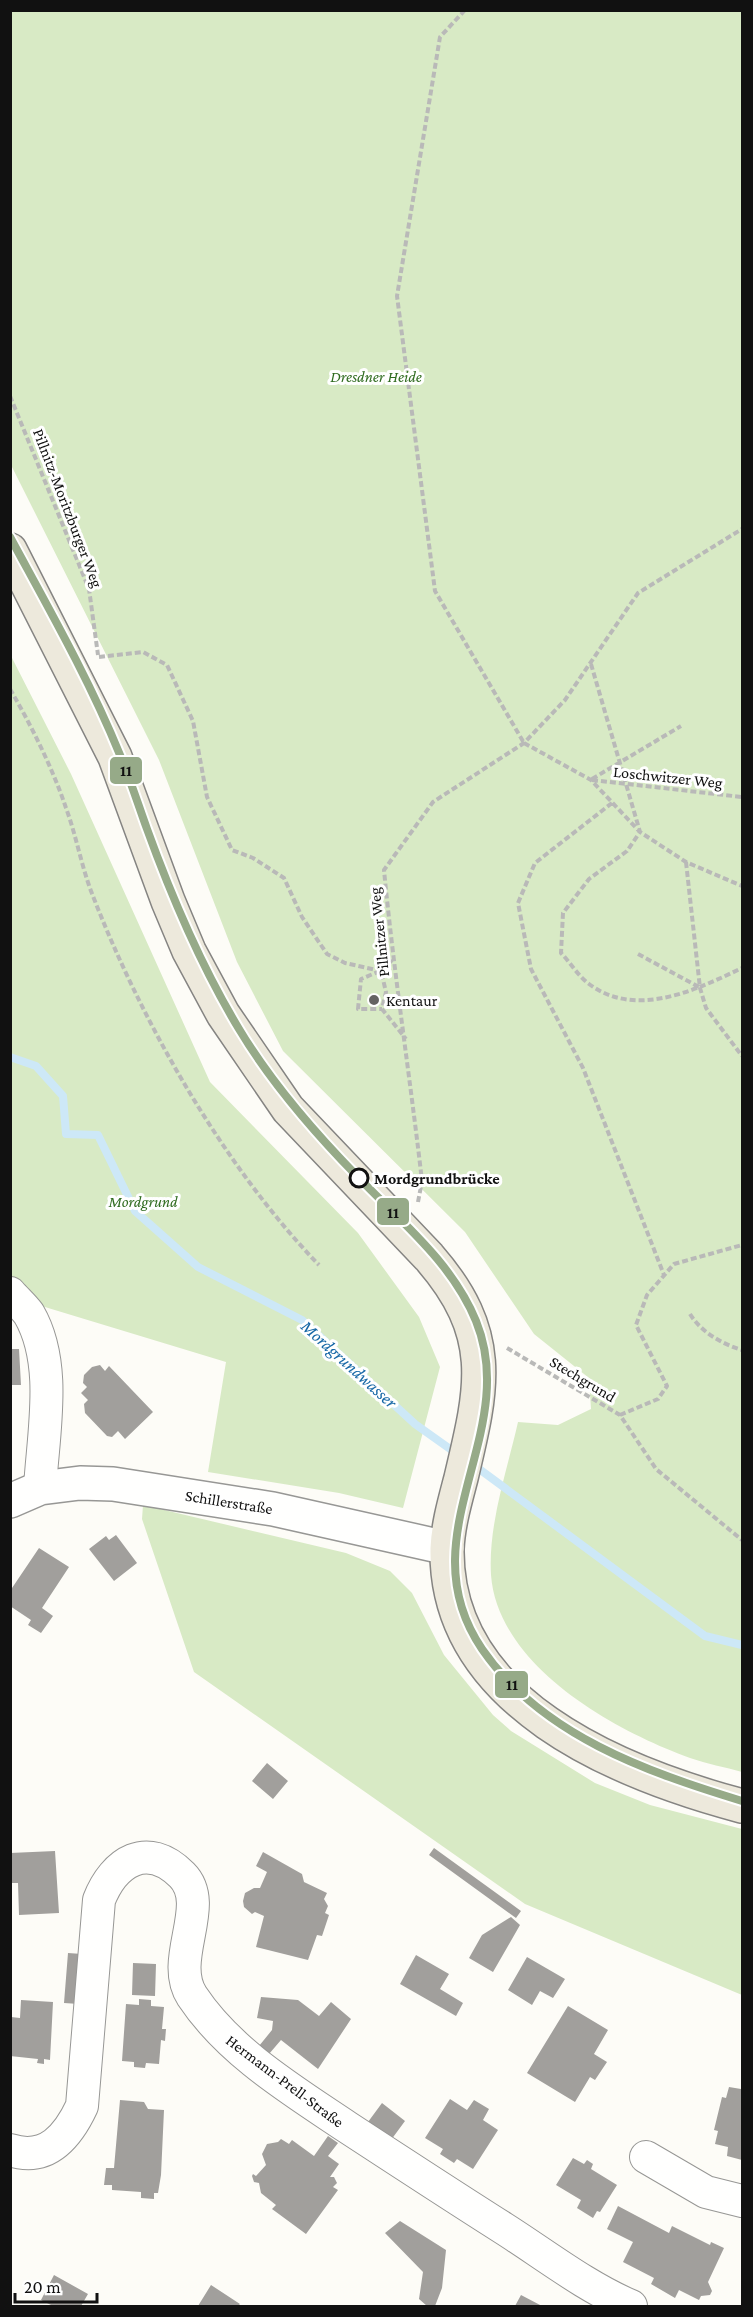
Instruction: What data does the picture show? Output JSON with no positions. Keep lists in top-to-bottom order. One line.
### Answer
{"streets":{"street":["Schillerstraße","Hermann-Prell-Straße"],"path":["Pillnitz-Moritzburger Weg","Loschwitzer Weg","Pillnitzer Weg","Stechgrund"]},"crossings":[["Loschwitzer Weg","Pillnitzer Weg"]],"water":["Mordgrundwasser"],"parks":["Dresdner Heide","Mordgrund"],"places":["Kentaur","Mordgrundbrücke"],"lines":["transit line 11"],"scale_bar":"20 m"}
